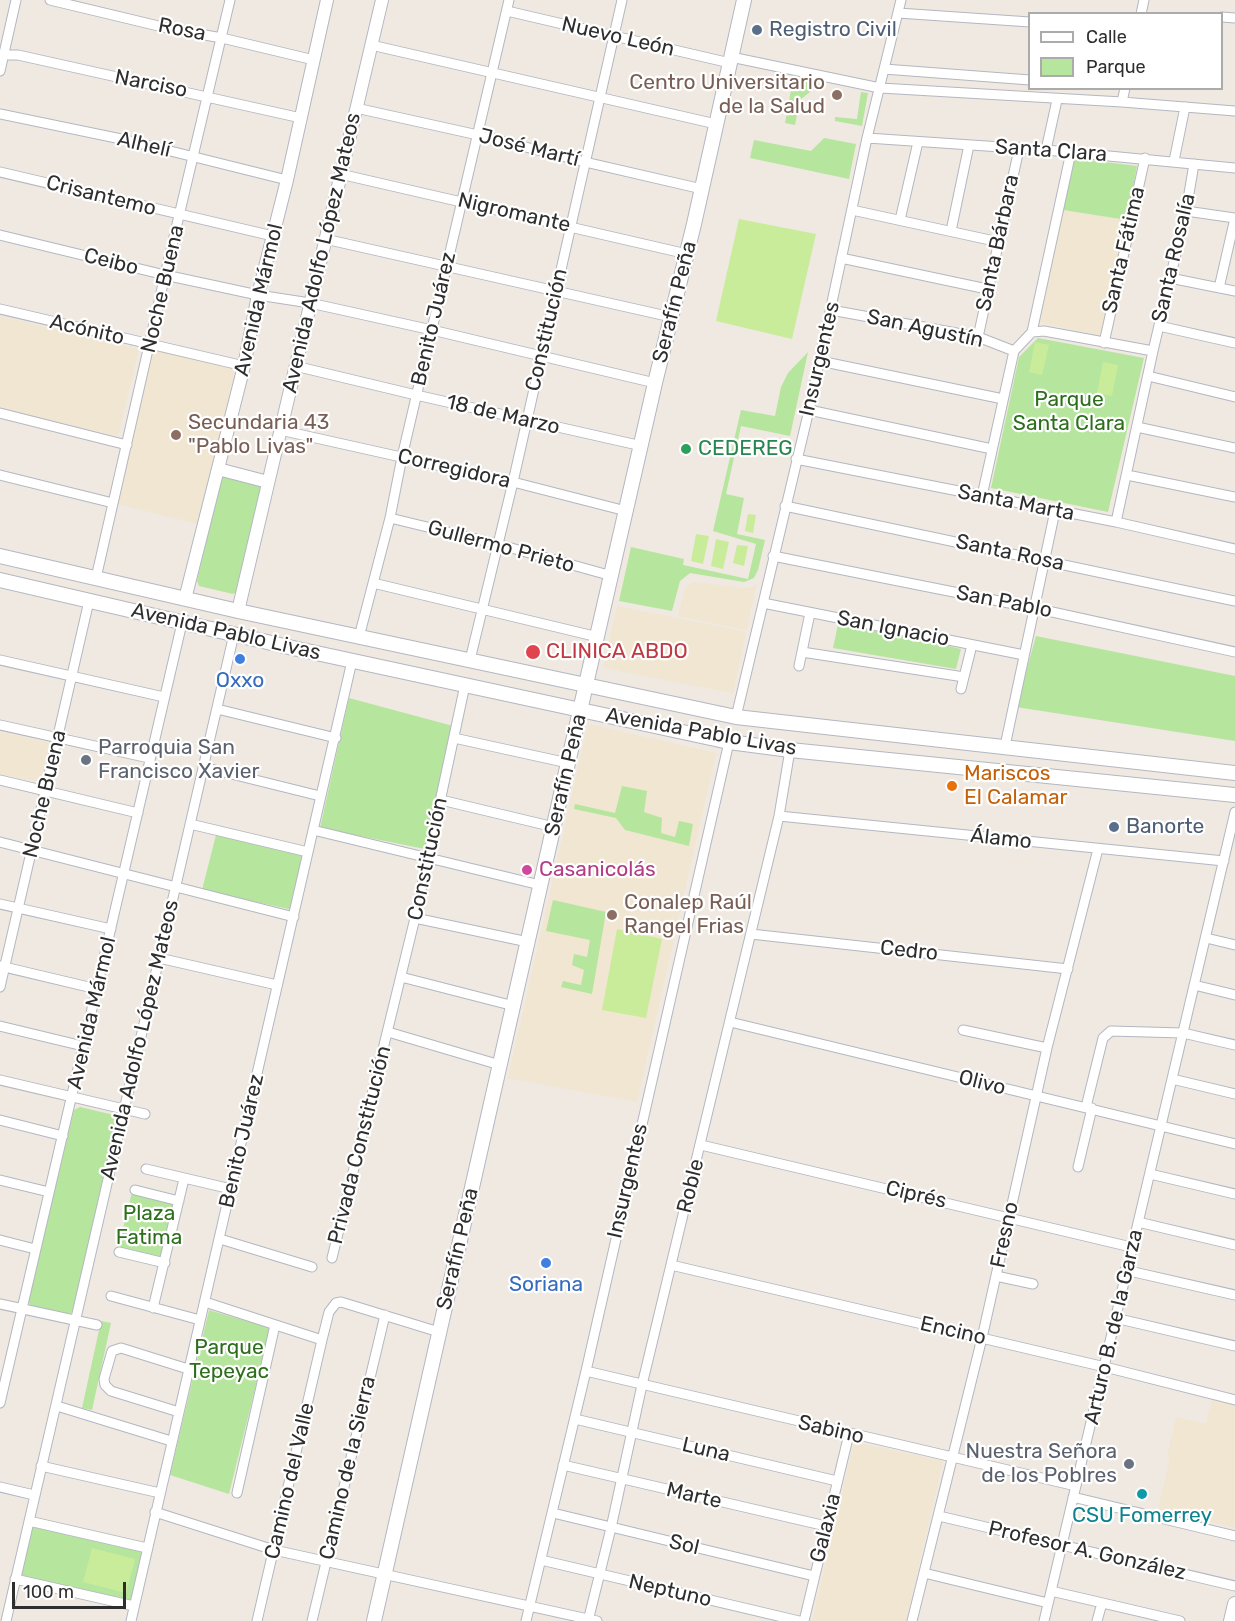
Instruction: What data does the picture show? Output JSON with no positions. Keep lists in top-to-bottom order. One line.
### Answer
{"streets":{"main road":["Serafín Peña","Avenida Pablo Livas"],"street":["Rosa","Nuevo León","Narciso","Alhelí","José Martí","Santa Clara","Crisantemo","Nigromante","Santa Bárbara","Santa Fátima","Avenida Adolfo López Mateos","Santa Rosalía","Ceibo","Noche Buena","Avenida Mármol","Benito Juárez","San Agustín","Acónito","Constitución","Insurgentes","18 de Marzo","Corregidora","Santa Marta","Gullermo Prieto","Santa Rosa","San Pablo","San Ignacio","Álamo","Cedro","Olivo","Privada Constitución","Roble","Ciprés","Fresno","Arturo B. de la Garza","Encino","Sabino","Luna","Camino de la Sierra","Camino del Valle","Marte","Galaxia","Sol","Profesor A. González","Neptuno"]},"crossings":[["Rosa","Noche Buena"],["Rosa","Avenida Mármol"],["Nuevo León","Serafín Peña"],["Nuevo León","Benito Juárez"],["Nuevo León","Constitución"],["Nuevo León","Insurgentes"],["Narciso","Noche Buena"],["Narciso","Avenida Mármol"],["Alhelí","Noche Buena"],["Alhelí","Avenida Mármol"],["José Martí","Avenida Adolfo López Mateos"],["José Martí","Serafín Peña"],["José Martí","Benito Juárez"],["José Martí","Constitución"],["Santa Clara","Santa Bárbara"],["Santa Clara","Santa Fátima"],["Santa Clara","Santa Rosalía"],["Santa Clara","Insurgentes"],["Crisantemo","Noche Buena"],["Crisantemo","Avenida Mármol"],["Nigromante","Avenida Adolfo López Mateos"],["Nigromante","Serafín Peña"],["Nigromante","Benito Juárez"],["Nigromante","Constitución"],["Santa Bárbara","San Agustín"],["Avenida Adolfo López Mateos","Ceibo"],["Avenida Adolfo López Mateos","18 de Marzo"],["Avenida Adolfo López Mateos","Corregidora"],["Avenida Adolfo López Mateos","Avenida Pablo Livas"],["Santa Rosalía","Santa Marta"],["Ceibo","Noche Buena"],["Ceibo","Avenida Mármol"],["Ceibo","Serafín Peña"],["Ceibo","Benito Juárez"],["Ceibo","Constitución"],["Noche Buena","Acónito"],["Noche Buena","Avenida Pablo Livas"],["Avenida Mármol","Acónito"],["Avenida Mármol","Avenida Pablo Livas"],["Serafín Peña","18 de Marzo"],["Serafín Peña","Corregidora"],["Serafín Peña","Gullermo Prieto"],["Serafín Peña","Avenida Pablo Livas"],["Benito Juárez","18 de Marzo"],["Benito Juárez","Corregidora"],["Benito Juárez","Gullermo Prieto"],["Benito Juárez","Avenida Pablo Livas"],["San Agustín","Insurgentes"],["Constitución","18 de Marzo"],["Constitución","Corregidora"],["Constitución","Gullermo Prieto"],["Constitución","Avenida Pablo Livas"],["Constitución","Privada Constitución"],["Insurgentes","Santa Marta"],["Insurgentes","Santa Rosa"],["Insurgentes","San Pablo"],["Insurgentes","San Ignacio"],["Insurgentes","Avenida Pablo Livas"],["Insurgentes","Sabino"],["Insurgentes","Luna"],["Insurgentes","Marte"],["Insurgentes","Sol"],["Insurgentes","Neptuno"],["Avenida Pablo Livas","Roble"],["Álamo","Roble"],["Álamo","Fresno"],["Álamo","Arturo B. de la Garza"],["Cedro","Roble"],["Cedro","Fresno"],["Olivo","Roble"],["Olivo","Fresno"],["Olivo","Arturo B. de la Garza"],["Roble","Ciprés"],["Roble","Encino"],["Roble","Sabino"],["Roble","Luna"],["Roble","Marte"],["Roble","Sol"],["Roble","Neptuno"],["Ciprés","Fresno"],["Ciprés","Arturo B. de la Garza"],["Fresno","Encino"],["Fresno","Sabino"],["Fresno","Profesor A. González"],["Arturo B. de la Garza","Encino"],["Arturo B. de la Garza","Sabino"],["Arturo B. de la Garza","Profesor A. González"],["Sabino","Galaxia"],["Luna","Galaxia"],["Camino de la Sierra","Camino del Valle"],["Marte","Galaxia"],["Galaxia","Sol"]],"parks":["Parque Santa Clara","Plaza Fatima","Parque Tepeyac"],"places":["Registro Civil","Centro Universitario de la Salud","Secundaria 43 \"Pablo Livas\"","CEDEREG","CLINICA ABDO","Oxxo","Parroquia San Francisco Xavier","Mariscos El Calamar","Banorte","Casanicolás","Conalep Raúl Rangel Frias","Soriana","Nuestra Señora de los Poblres","CSU Fomerrey"],"legend":["Calle","Parque"],"scale_bar":"100 m"}
